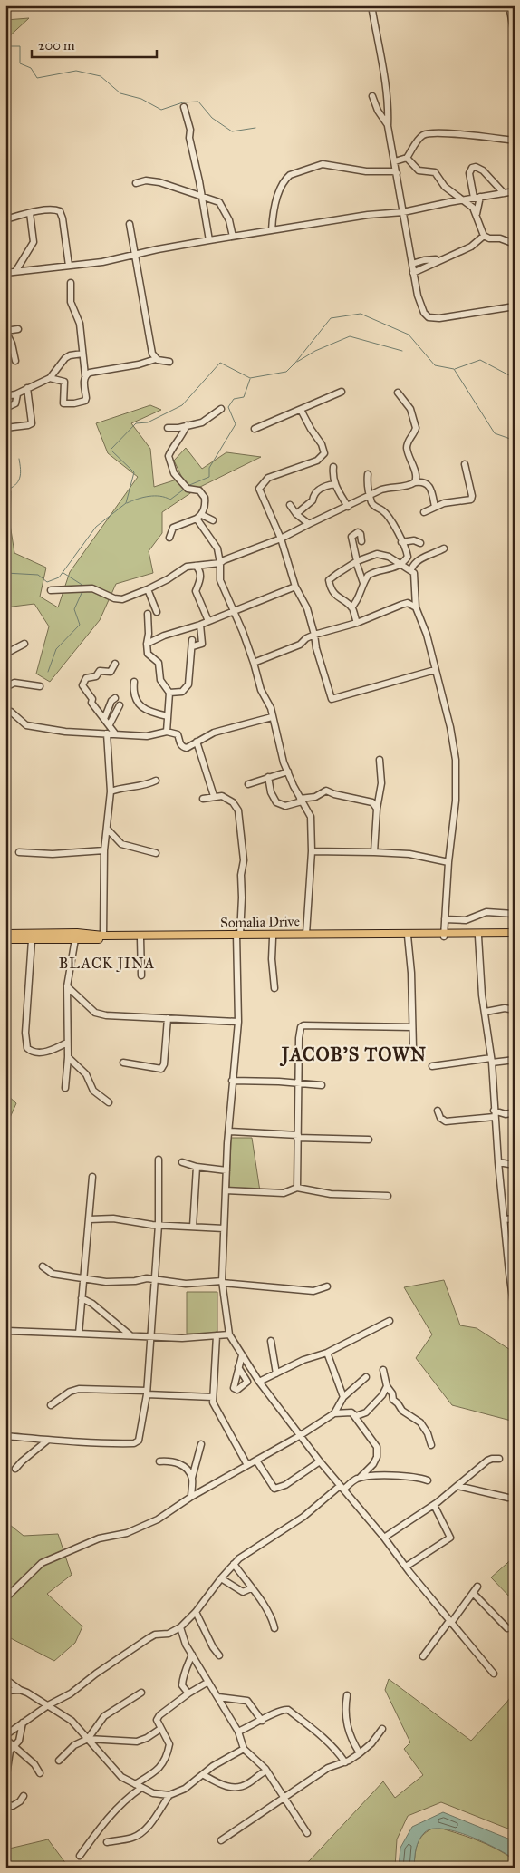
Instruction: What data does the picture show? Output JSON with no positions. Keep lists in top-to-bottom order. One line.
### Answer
{"streets":{"main road":["Somalia Drive"]},"districts":["BLACK JINA","JACOB'S TOWN"],"scale_bar":"200 m"}
